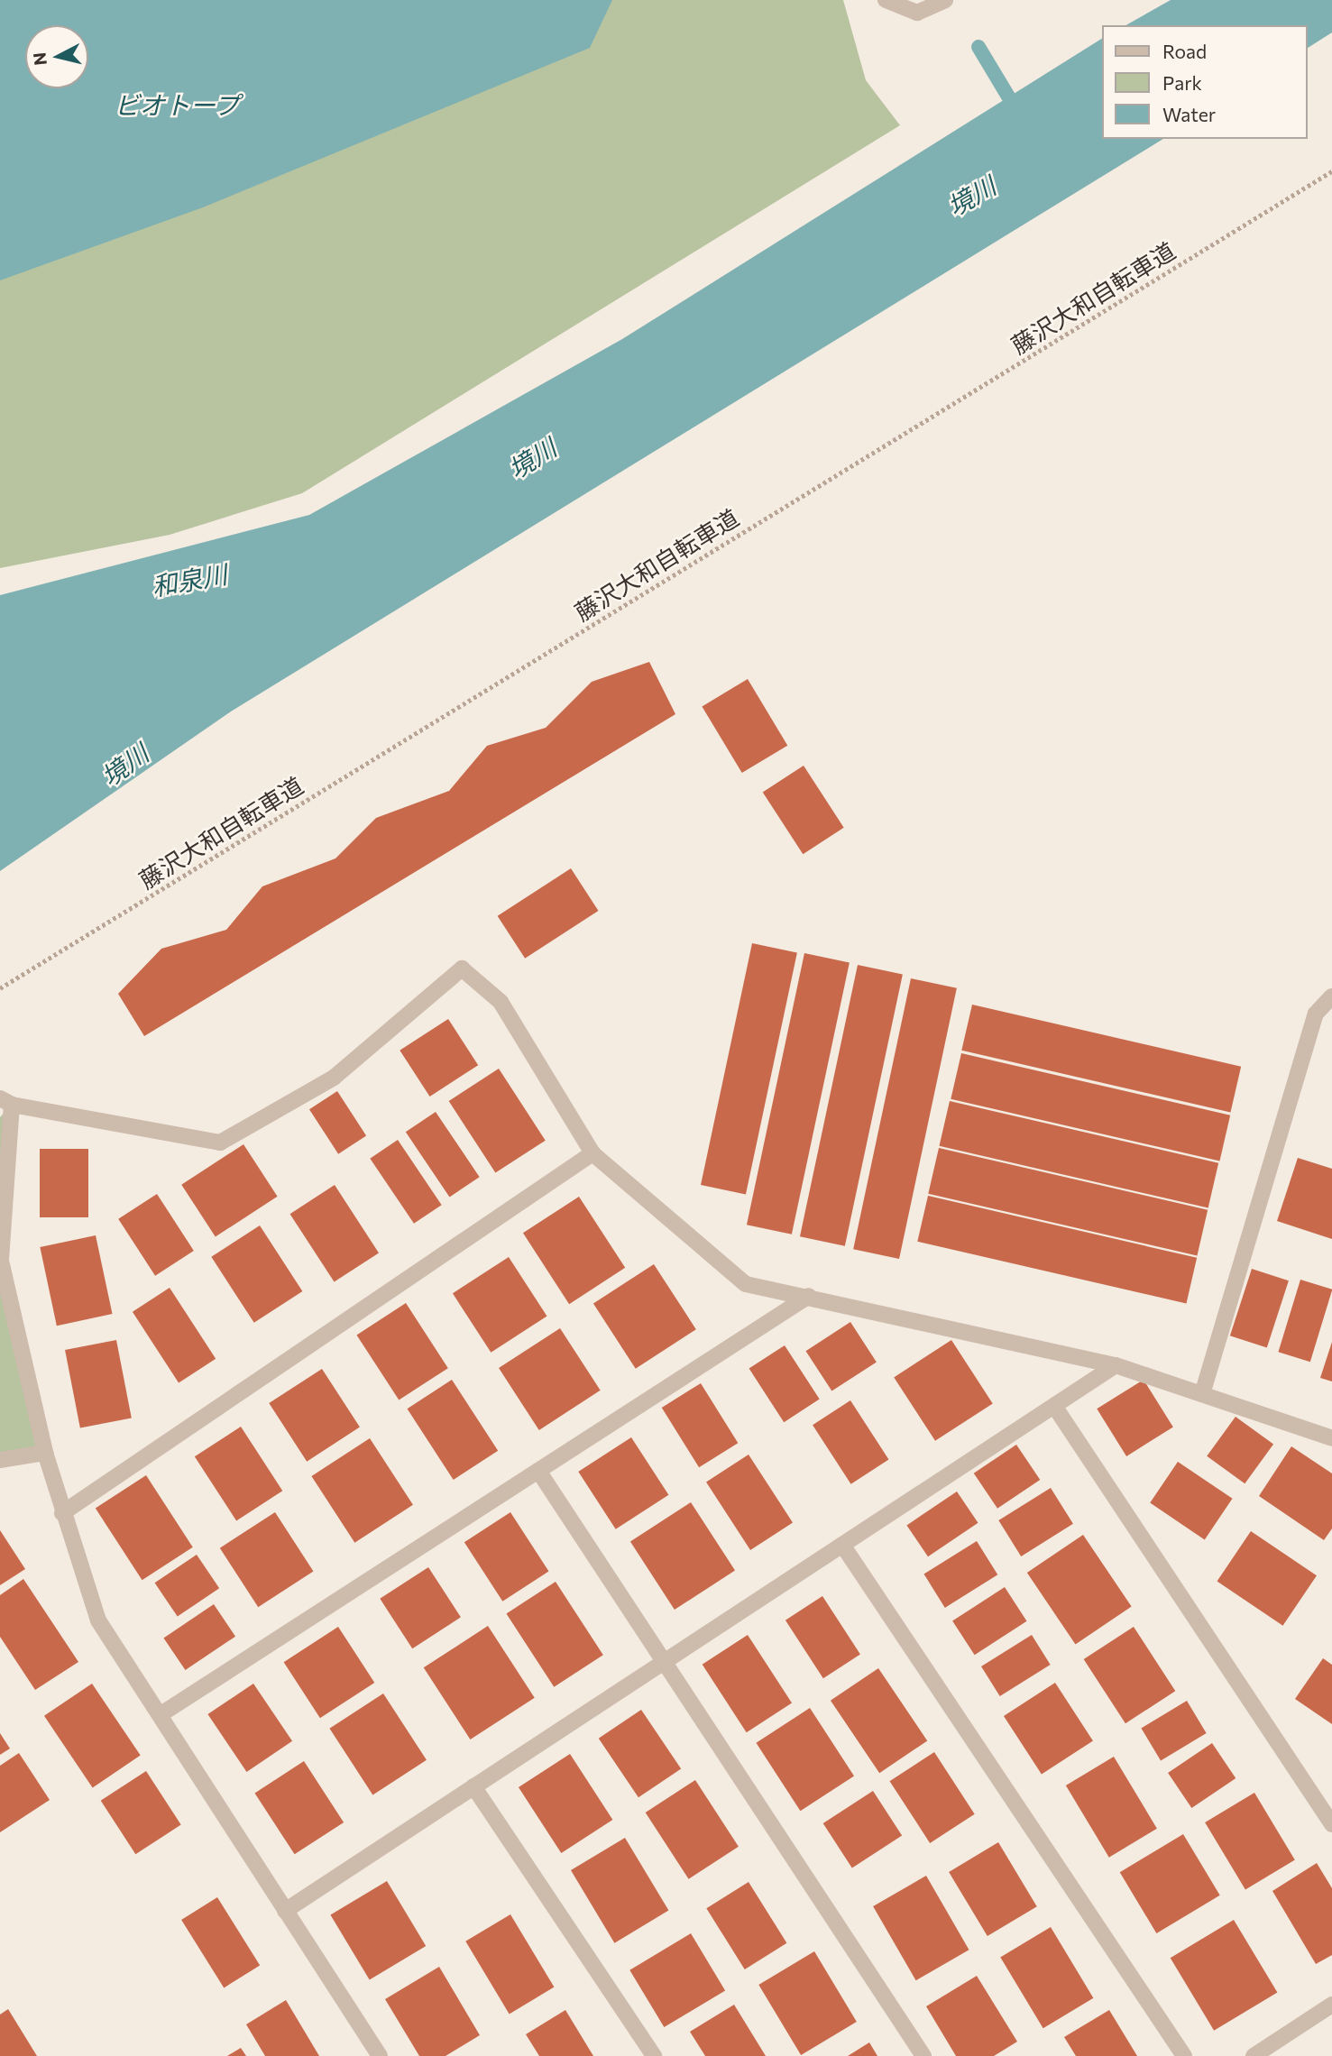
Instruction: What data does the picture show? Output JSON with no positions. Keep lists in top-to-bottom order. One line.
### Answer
{"streets":{"path":["藤沢大和自転車道"]},"water":["ビオトープ","境川","和泉川"],"legend":["Road","Park","Water"],"north":"left"}
